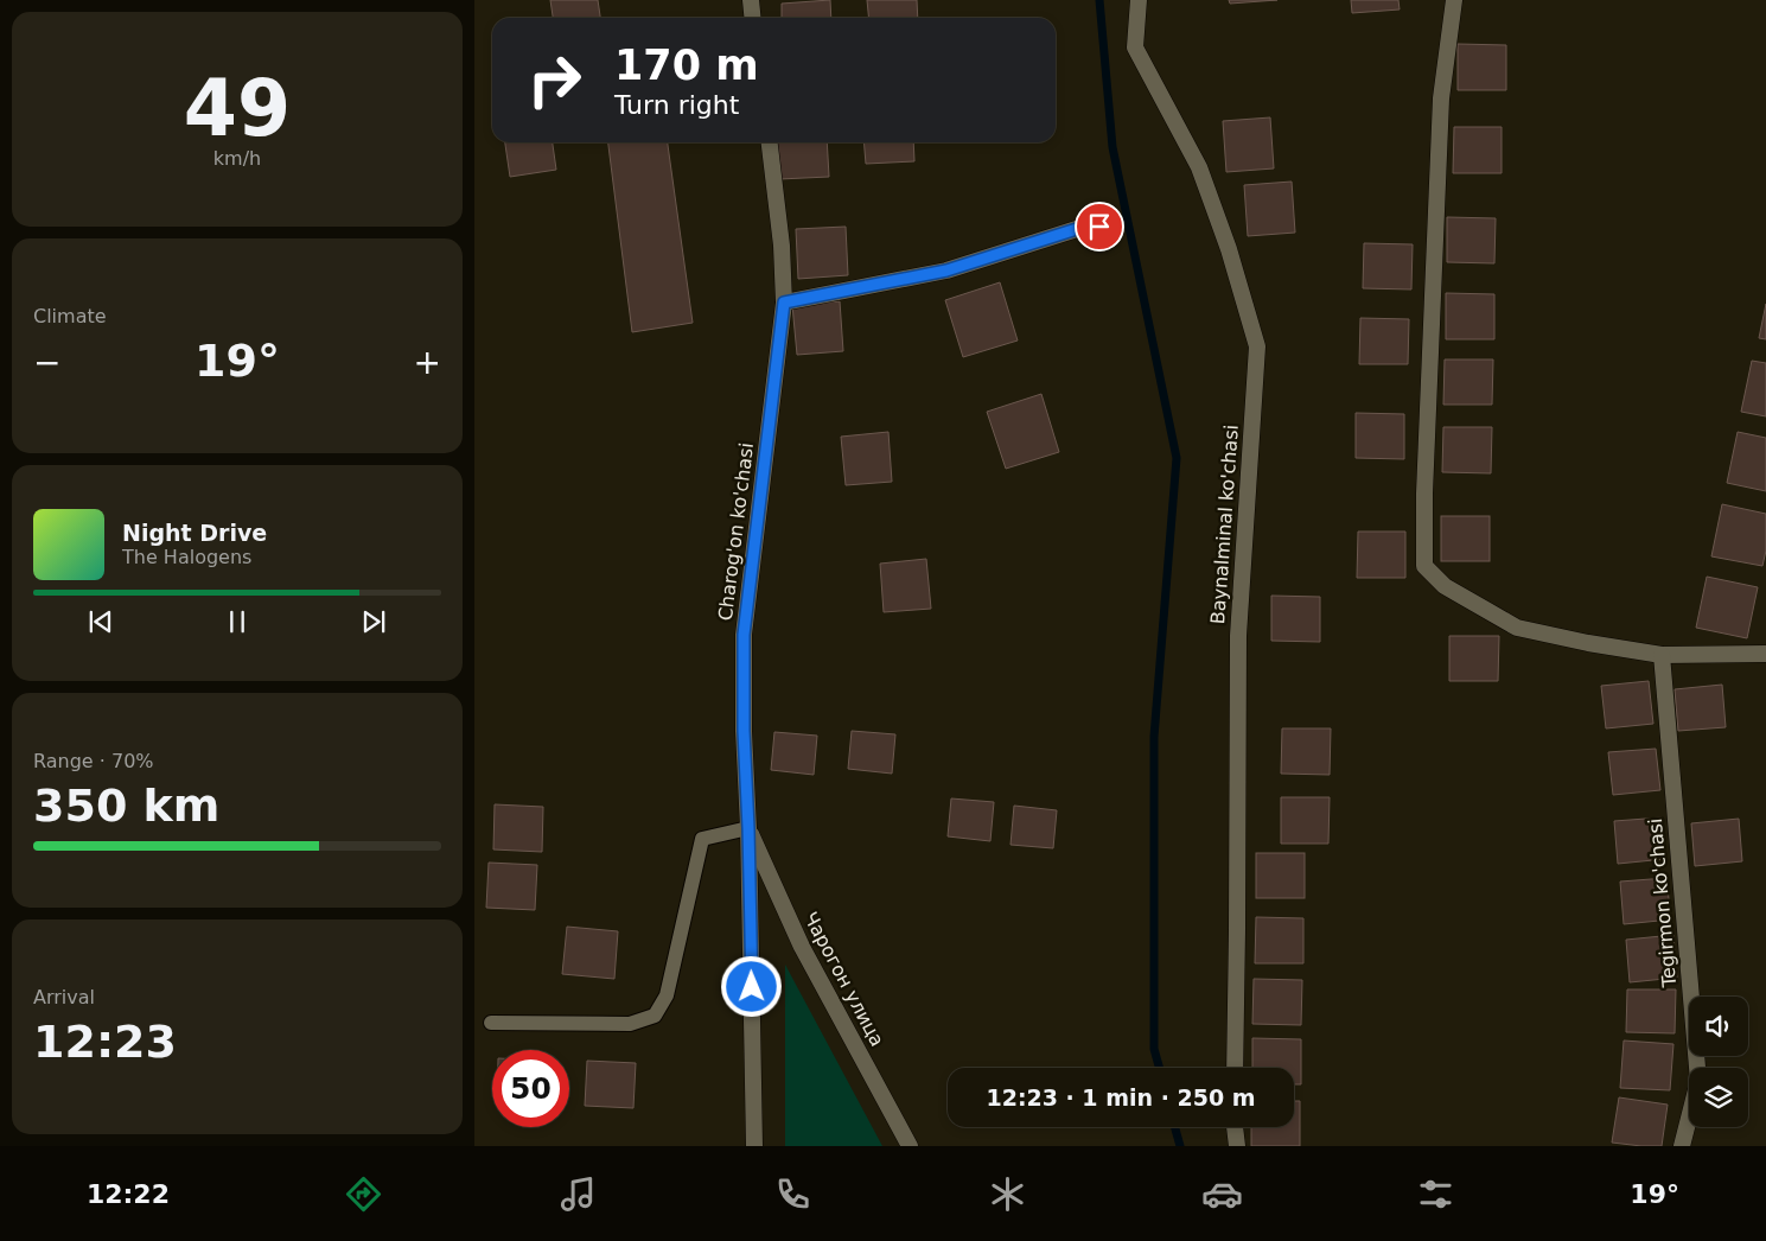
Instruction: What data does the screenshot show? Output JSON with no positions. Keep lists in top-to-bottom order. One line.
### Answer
{"streets":{"street":["Baynalminal ko'chasi","Charog'on ko'chasi","Tegirmon ko'chasi","Чарогон улица"]},"crossings":[["Charog'on ko'chasi","Чарогон улица"]],"page":{"tile":[["49","km/h"],"Climate",["Range · 70%","350 km"],["Arrival","12:23"]],"turn":["170 m","Turn right"],"heat":["−","19°","+"],"song":["Night Drive","The Halogens"],"limit":"50","trip":"12:23 · 1 min · 250 m","tabs":["12:22","19°"]}}
